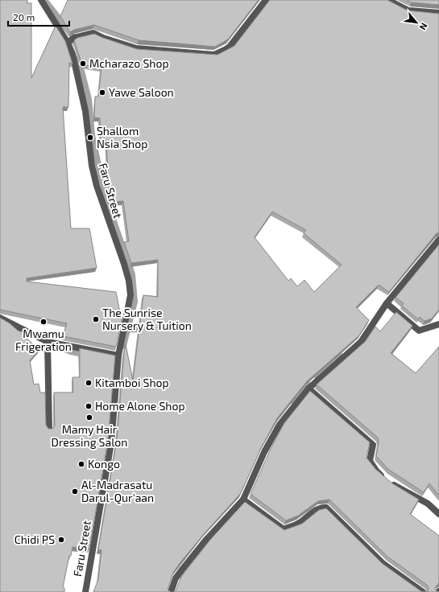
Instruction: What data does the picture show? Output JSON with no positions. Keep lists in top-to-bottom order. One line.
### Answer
{"streets":{"street":["Faru Street"]},"places":["Mcharazo Shop","Yawe Saloon","Shallom Nsia Shop","The Sunrise Nursery & Tuition","Mwamu Frigeration","Kitamboi Shop","Home Alone Shop","Mamy Hair Dressing Salon","Kongo","Al-Madrasatu Darul-Qur'aan","Chidi PS"],"scale_bar":"20 m","north":"bottom right"}
